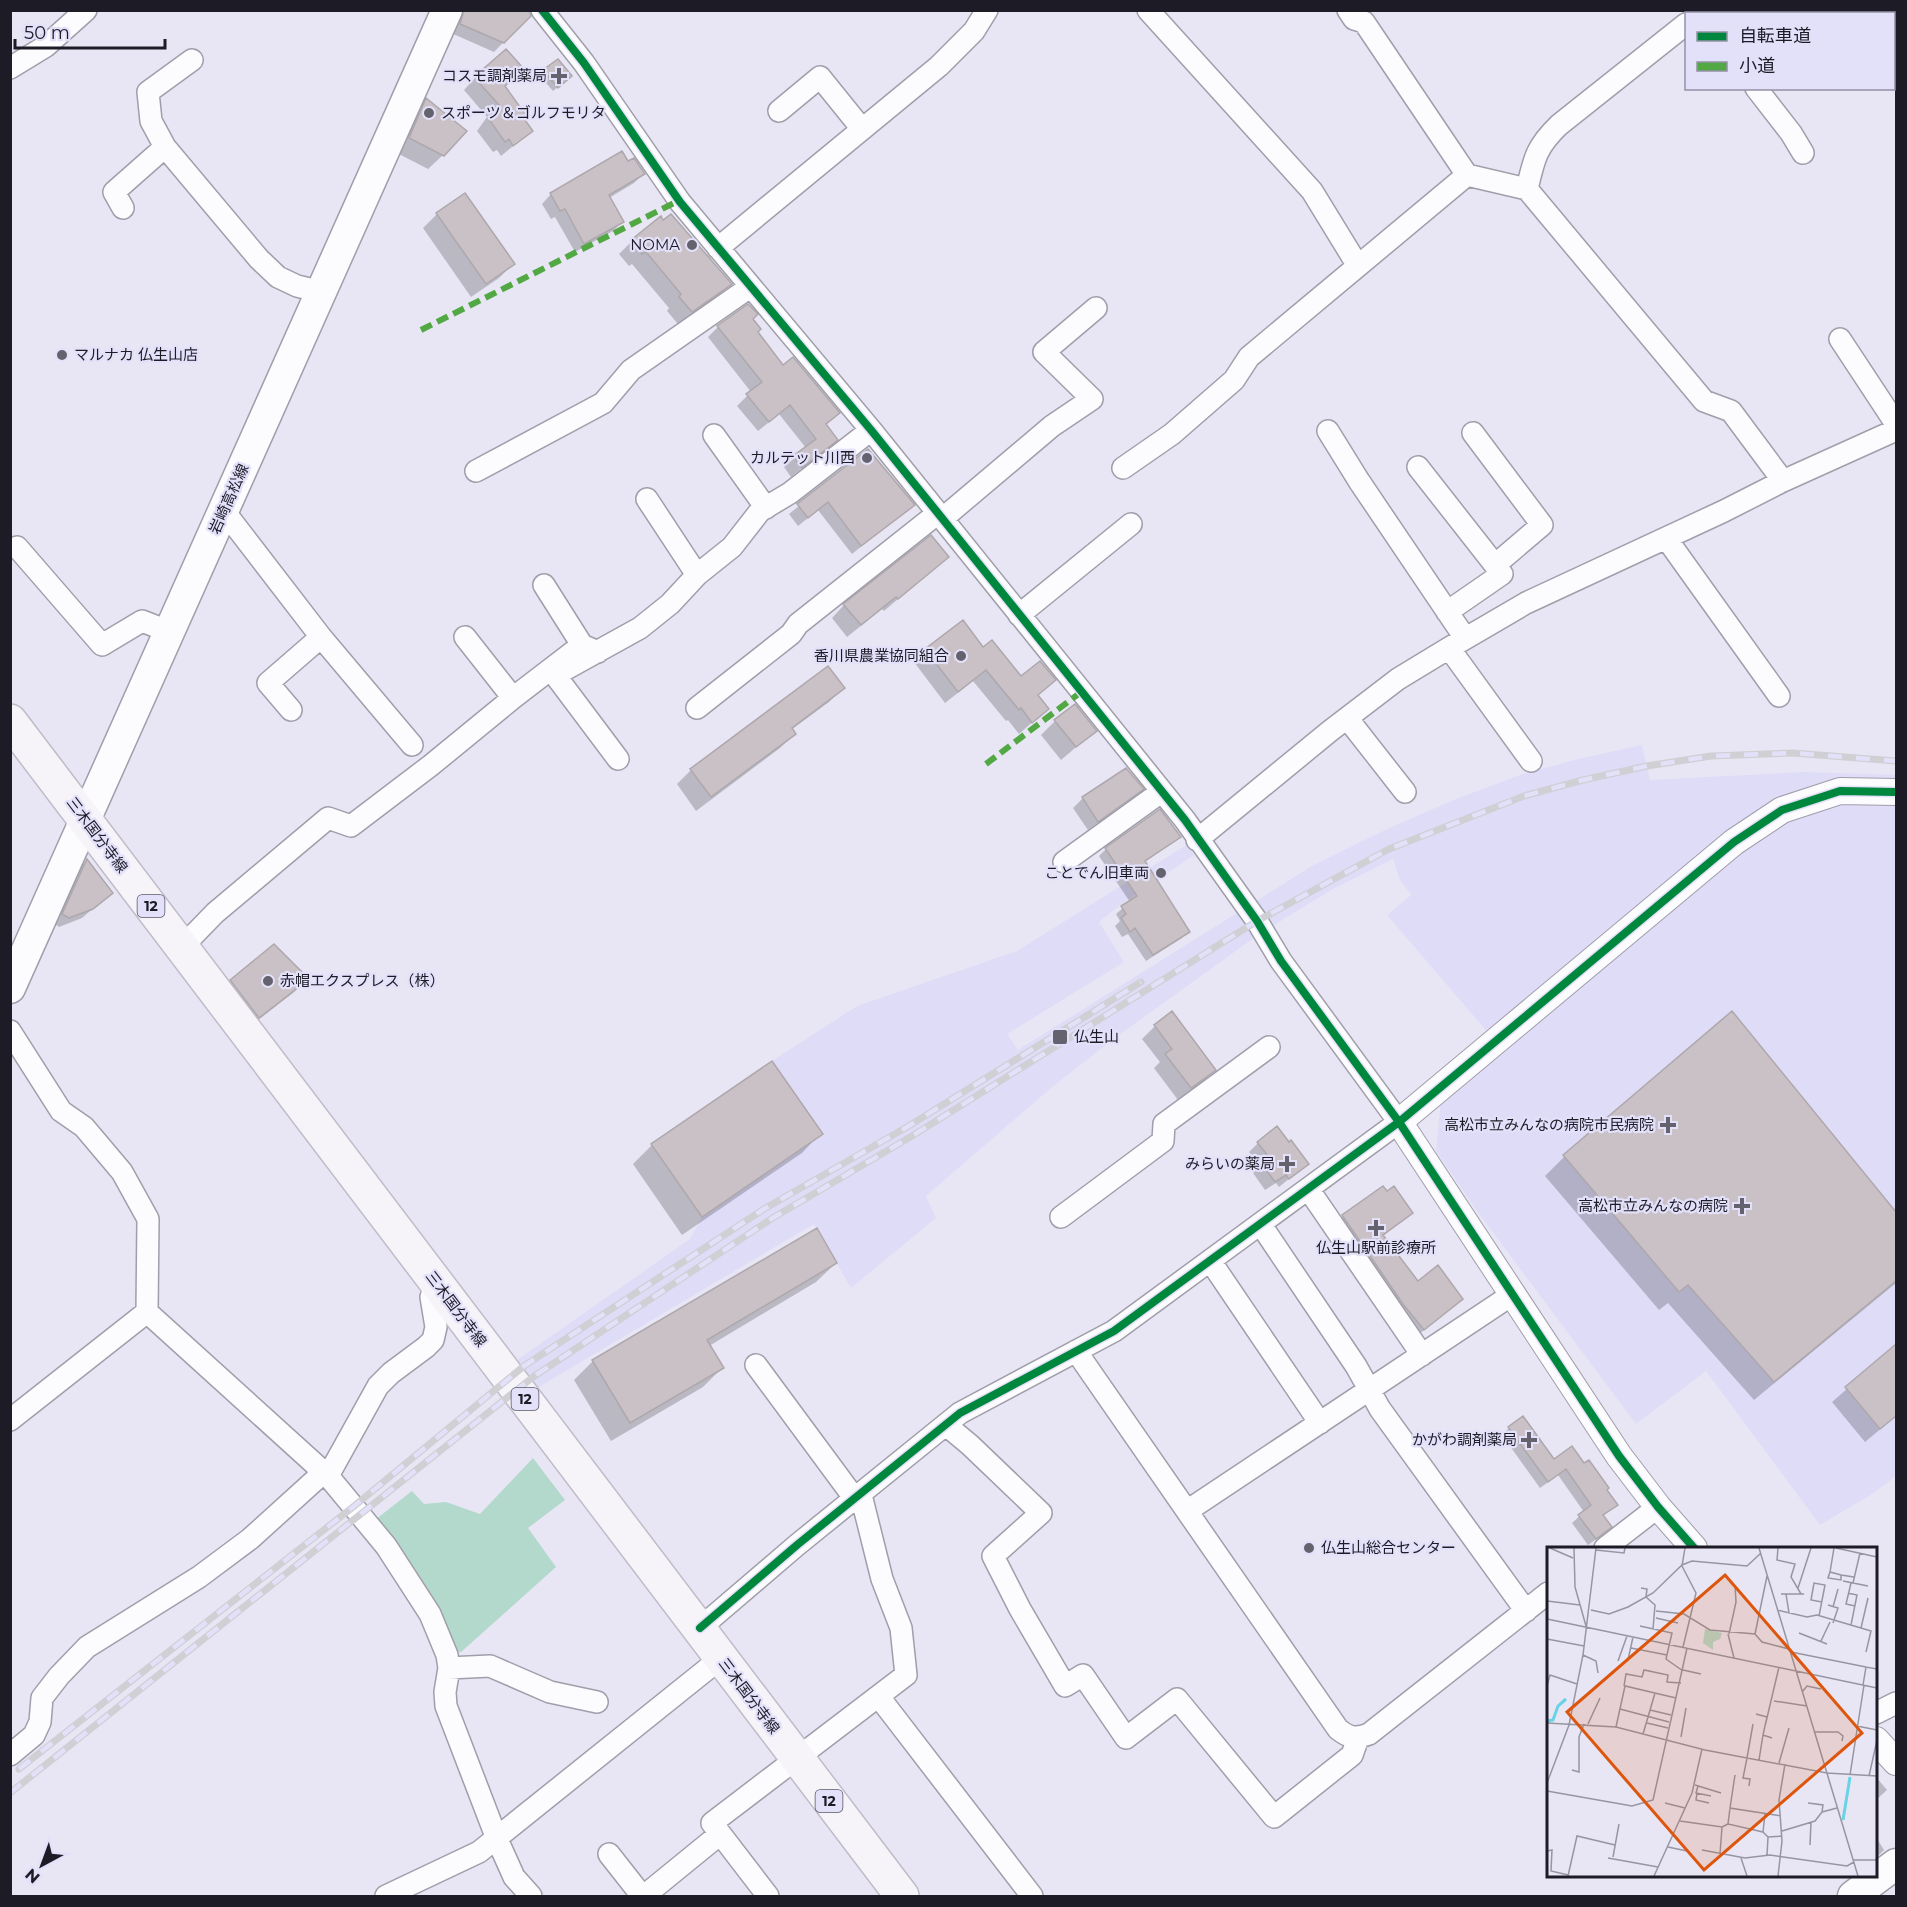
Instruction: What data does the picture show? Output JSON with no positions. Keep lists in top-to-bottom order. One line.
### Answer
{"streets":{"main road":["岩崎高松線","三木国分寺線","12"]},"crossings":[["岩崎高松線","三木国分寺線"]],"places":{"health":["コスモ調剤薬局","高松市立みんなの病院市民病院","みらいの薬局","高松市立みんなの病院","仏生山駅前診療所","かがわ調剤薬局"],"other":["スポーツ＆ゴルフモリタ","NOMA","マルナカ 仏生山店","カルテット川西","香川県農業協同組合","ことでん旧車両","赤帽エクスプレス（株）","仏生山総合センター"],"transit":["仏生山"]},"legend":["自転車道","小道"],"scale_bar":"50 m","north":"bottom left"}
